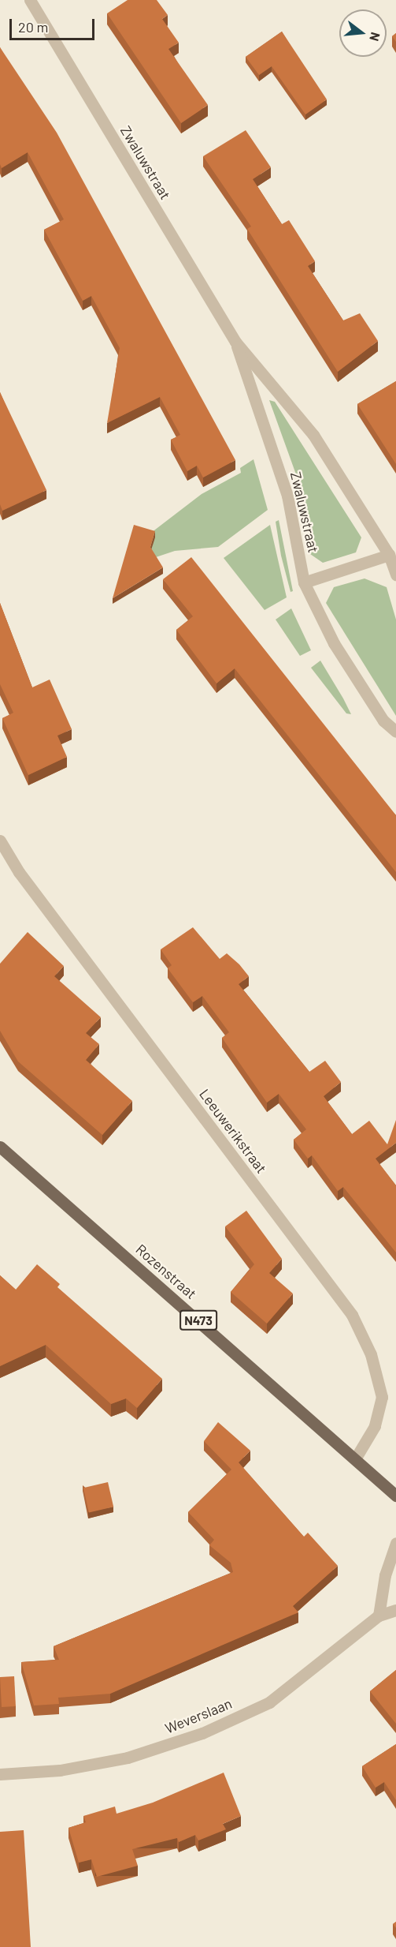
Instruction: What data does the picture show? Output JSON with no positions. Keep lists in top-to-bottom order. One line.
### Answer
{"streets":{"main road":["Rozenstraat","N473"],"street":["Zwaluwstraat","Leeuwerikstraat","Weverslaan"]},"crossings":[["Leeuwerikstraat","Rozenstraat"]],"scale_bar":"20 m","north":"right"}
